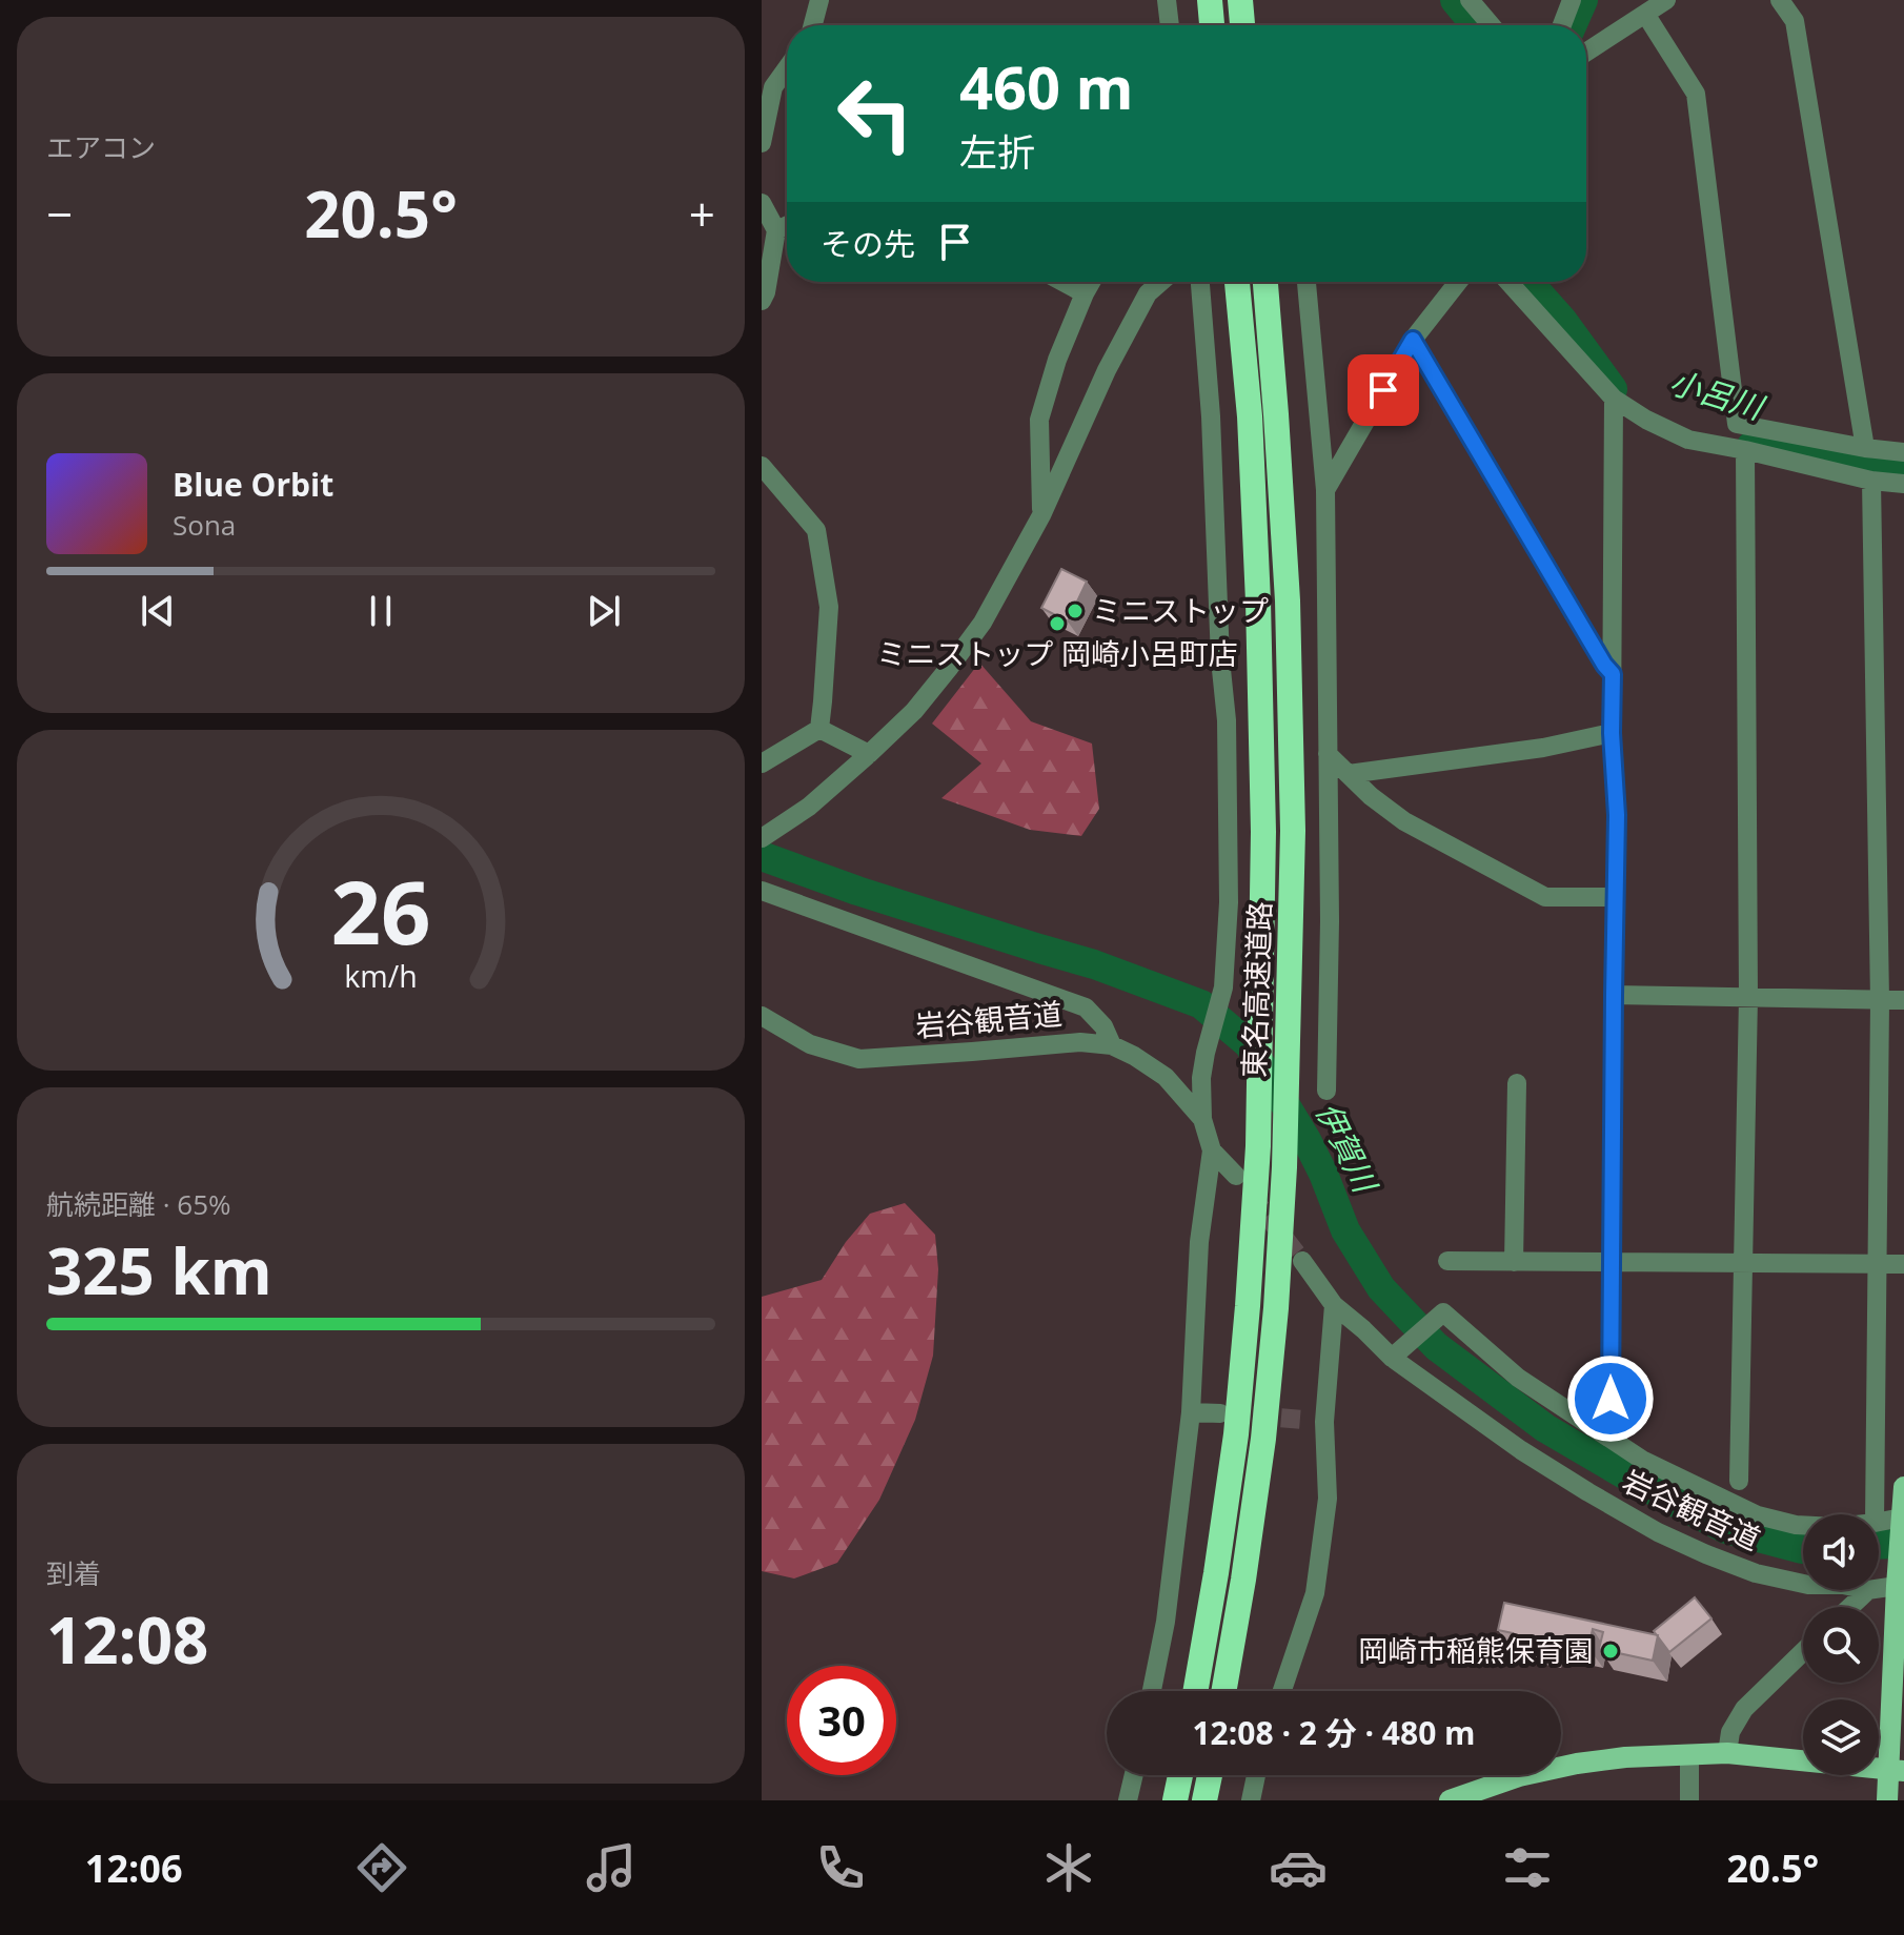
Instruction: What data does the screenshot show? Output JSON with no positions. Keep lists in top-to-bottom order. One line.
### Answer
{"streets":{"highway":["東名高速道路"],"street":["岩谷観音道"]},"water":["小呂川","伊賀川"],"places":["ミニストップ","ミニストップ 岡崎小呂町店","岡崎市稲熊保育園"],"page":{"tile":["エアコン",["航続距離 · 65%","325 km"],["到着","12:08"]],"turn":["460 m","左折"],"heat":["−","20.5°","+"],"then":"その先","song":["Blue Orbit","Sona"],"limit":"30","trip":"12:08 · 2 分 · 480 m","tabs":["12:06","20.5°"],"gauge":["26","km/h"]}}
